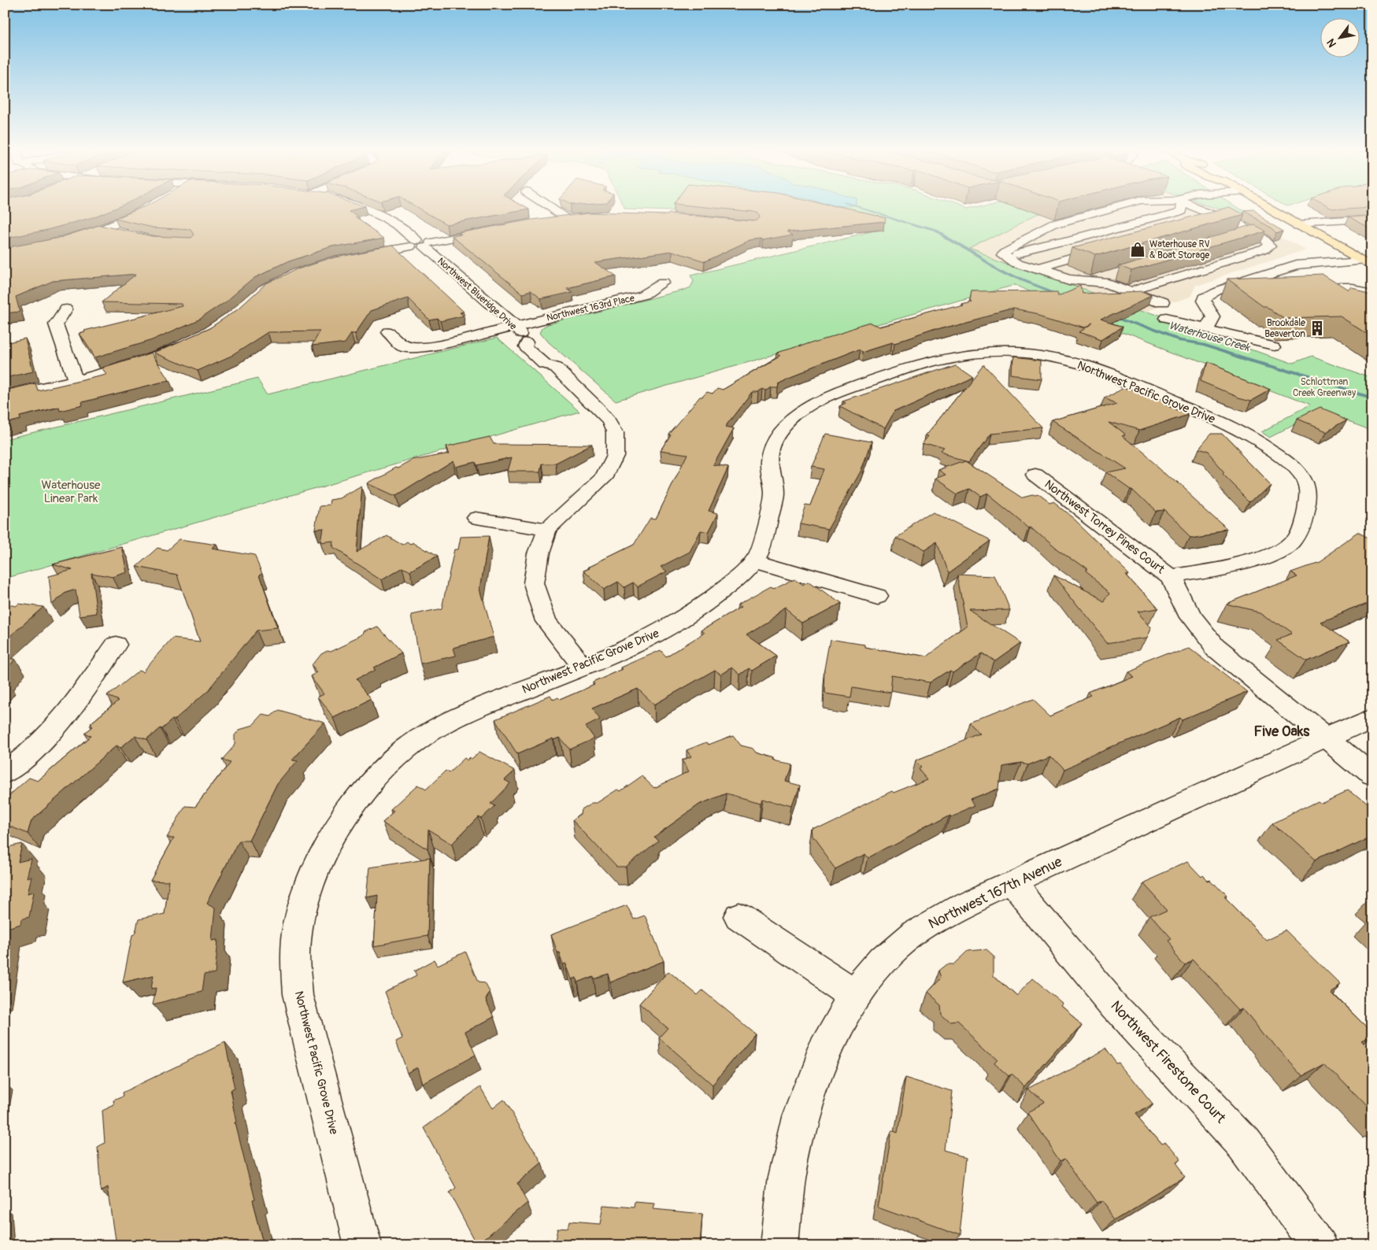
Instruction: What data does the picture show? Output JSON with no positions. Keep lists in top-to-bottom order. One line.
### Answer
{"streets":{"street":["Northwest Blueridge Drive","Northwest 163rd Place","Northwest Pacific Grove Drive","Northwest Torrey Pines Court","Northwest 167th Avenue","Northwest Firestone Court"]},"crossings":[["Northwest Blueridge Drive","Northwest 163rd Place"],["Northwest Blueridge Drive","Northwest Pacific Grove Drive"],["Northwest Pacific Grove Drive","Northwest Torrey Pines Court"],["Northwest Torrey Pines Court","Northwest 167th Avenue"],["Northwest 167th Avenue","Northwest Firestone Court"]],"districts":["Five Oaks"],"water":["Waterhouse Creek"],"parks":["Schlottman Creek Greenway","Waterhouse Linear Park"],"places":{"shop":["Waterhouse RV & Boat Storage"],"building":["Brookdale Beaverton"]},"north":"bottom left"}
